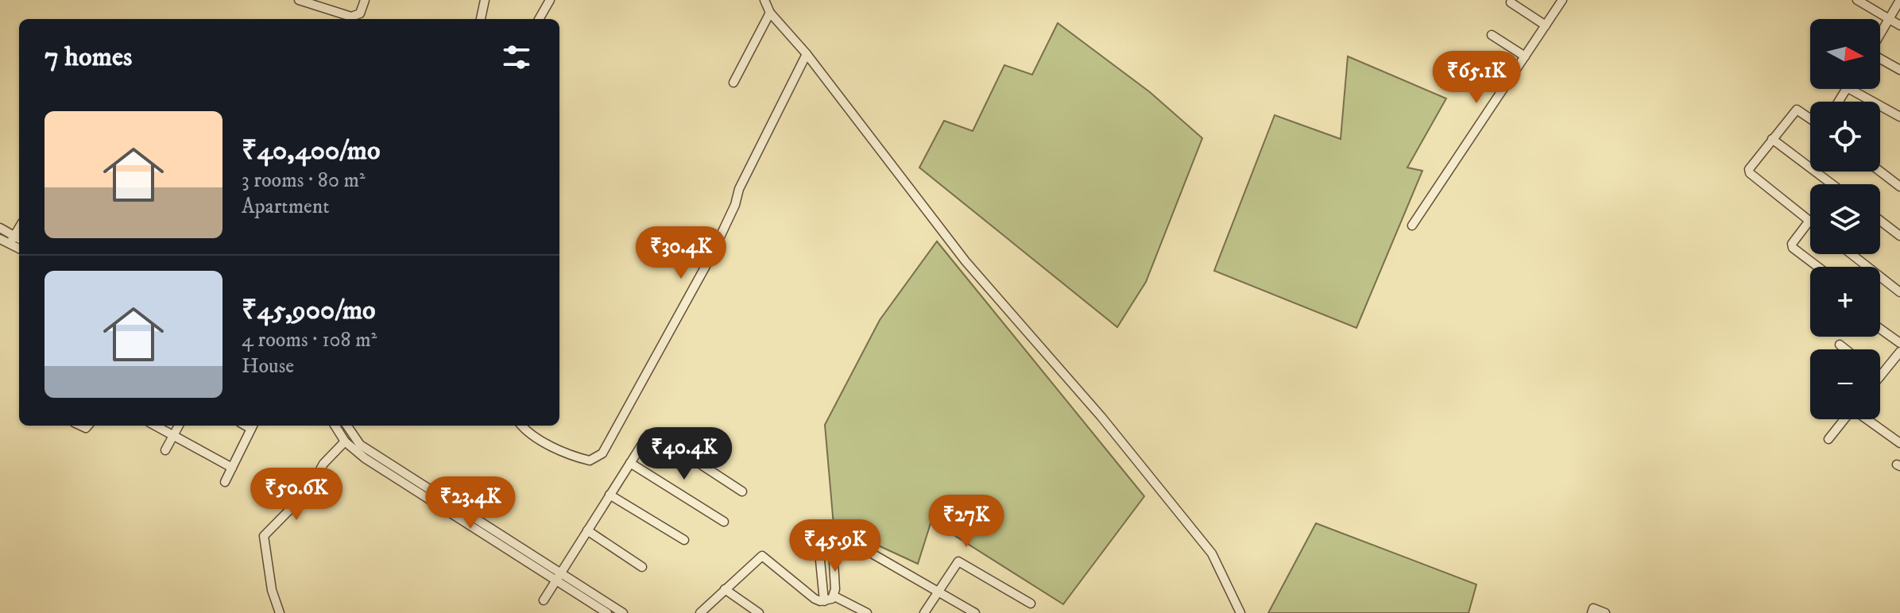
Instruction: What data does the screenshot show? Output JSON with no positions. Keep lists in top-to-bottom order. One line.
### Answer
{"north":"right","page":{"map_buttons":["+","−"],"heading":"7 homes","price":["₹65.1K","₹30.4K","₹40.4K","₹50.6K","₹23.4K","₹27K","₹45.9K"],"list":[{"name":"₹40,400/mo","note":"3 rooms · 80 m² · Apartment"},{"name":"₹45,900/mo","note":"4 rooms · 108 m² · House"}]}}
